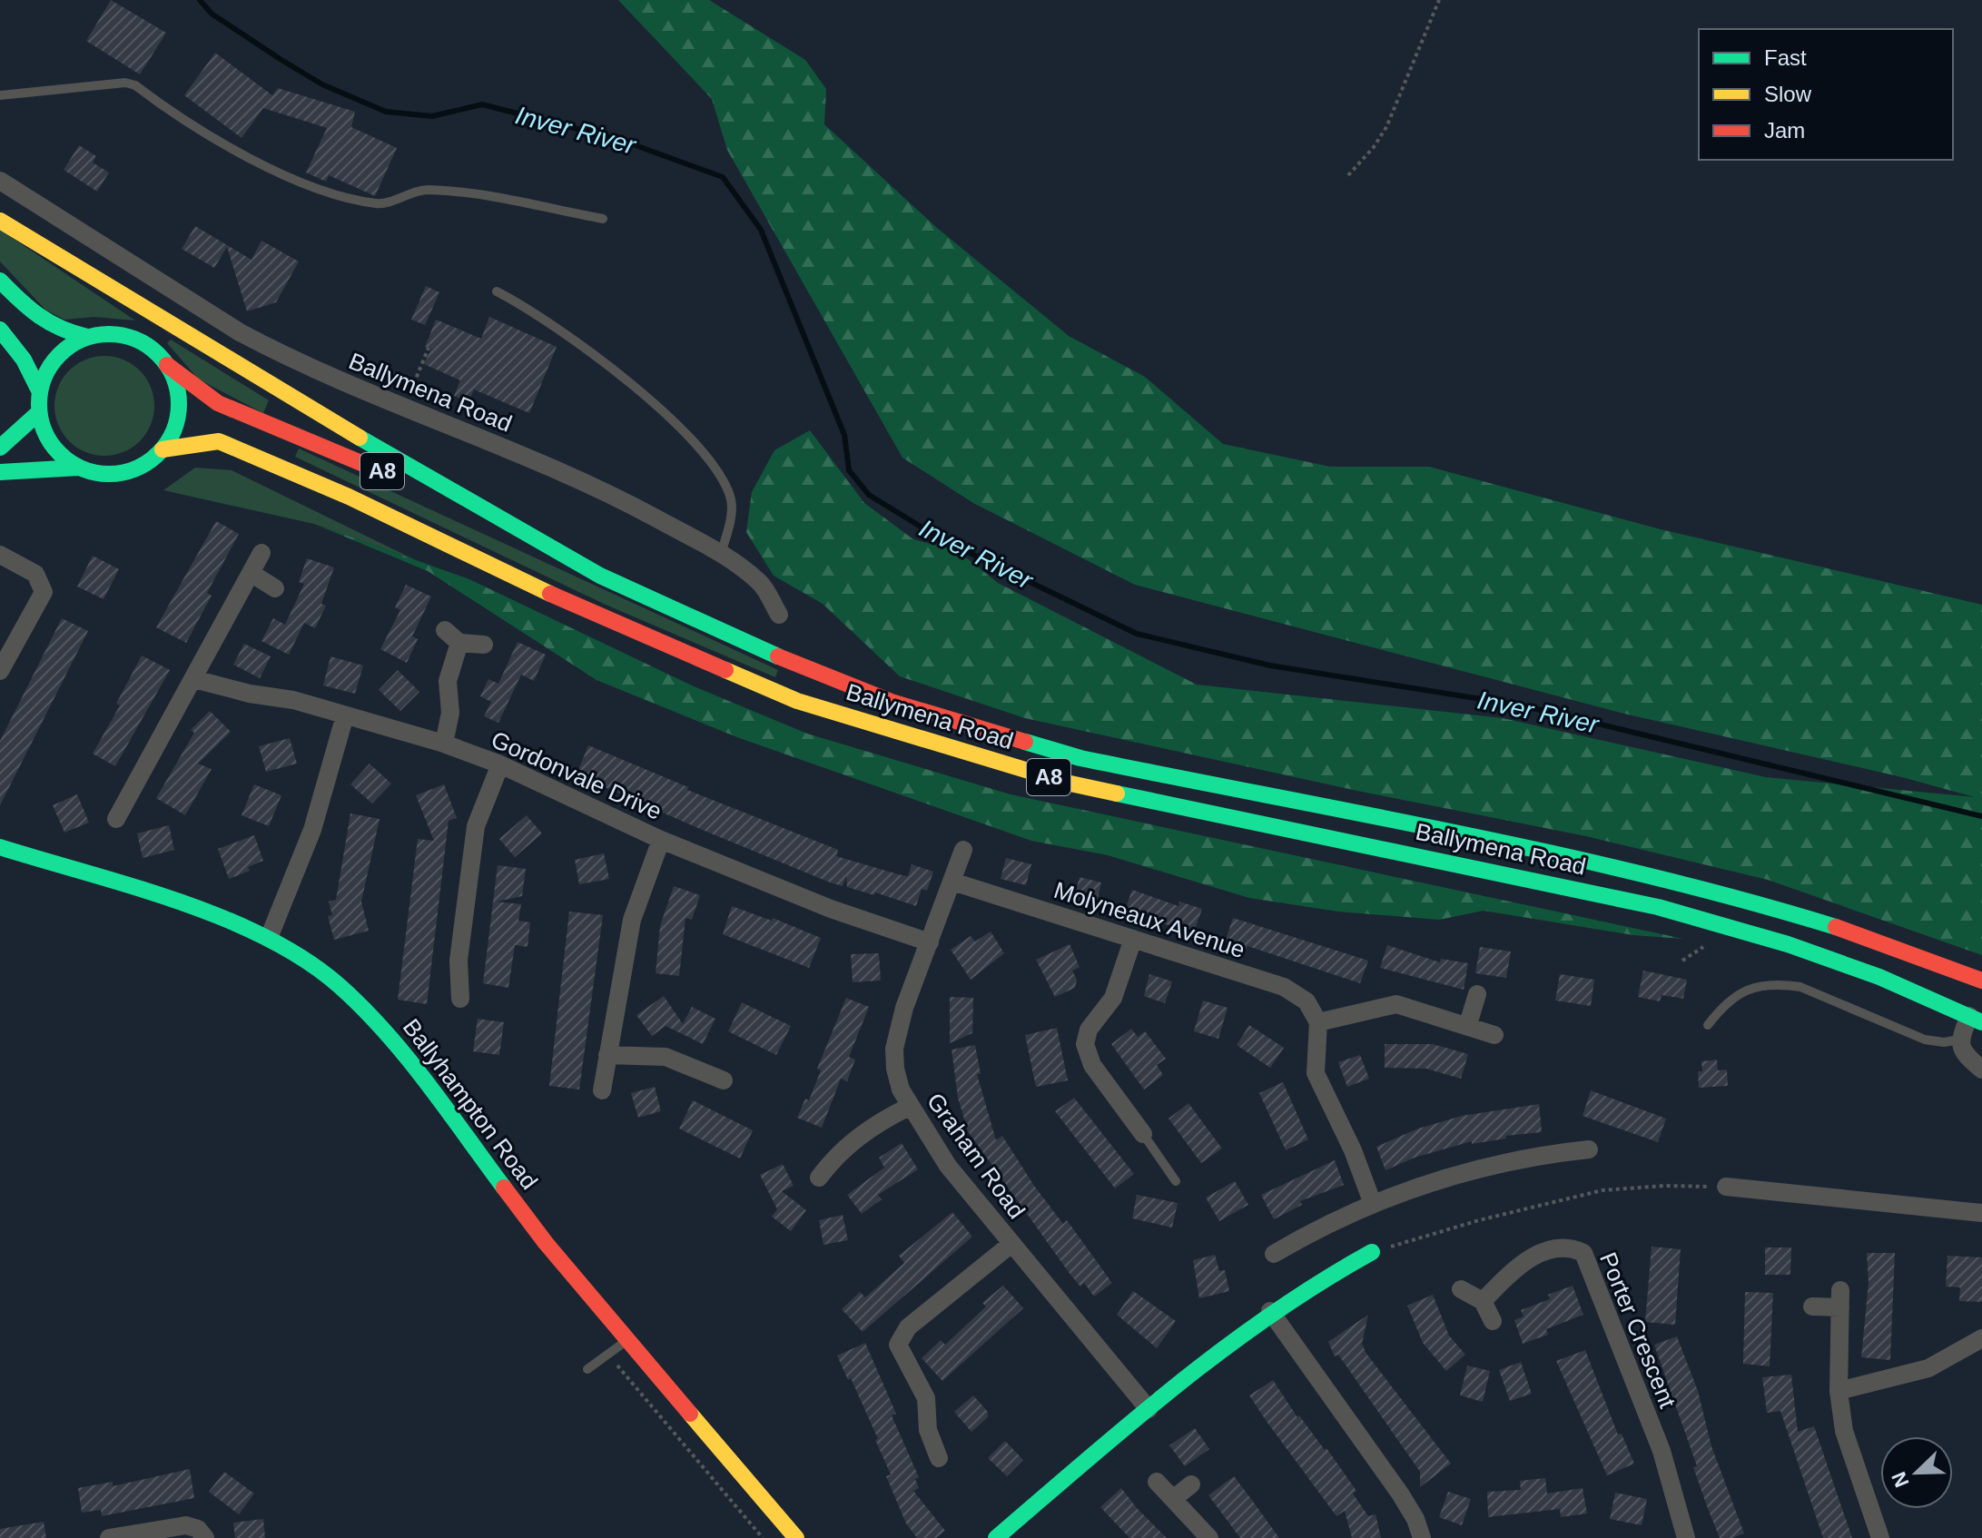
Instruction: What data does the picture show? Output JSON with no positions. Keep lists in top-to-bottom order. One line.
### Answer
{"streets":{"main road":["Ballymena Road","A8","Ballyhampton Road"],"street":["Gordonvale Drive","Molyneaux Avenue","Graham Road","Porter Crescent"]},"crossings":[["Ballymena Road","A8"],["Gordonvale Drive","Graham Road"],["Molyneaux Avenue","Graham Road"]],"water":["Inver River"],"legend":["Fast","Slow","Jam"],"north":"bottom left"}
